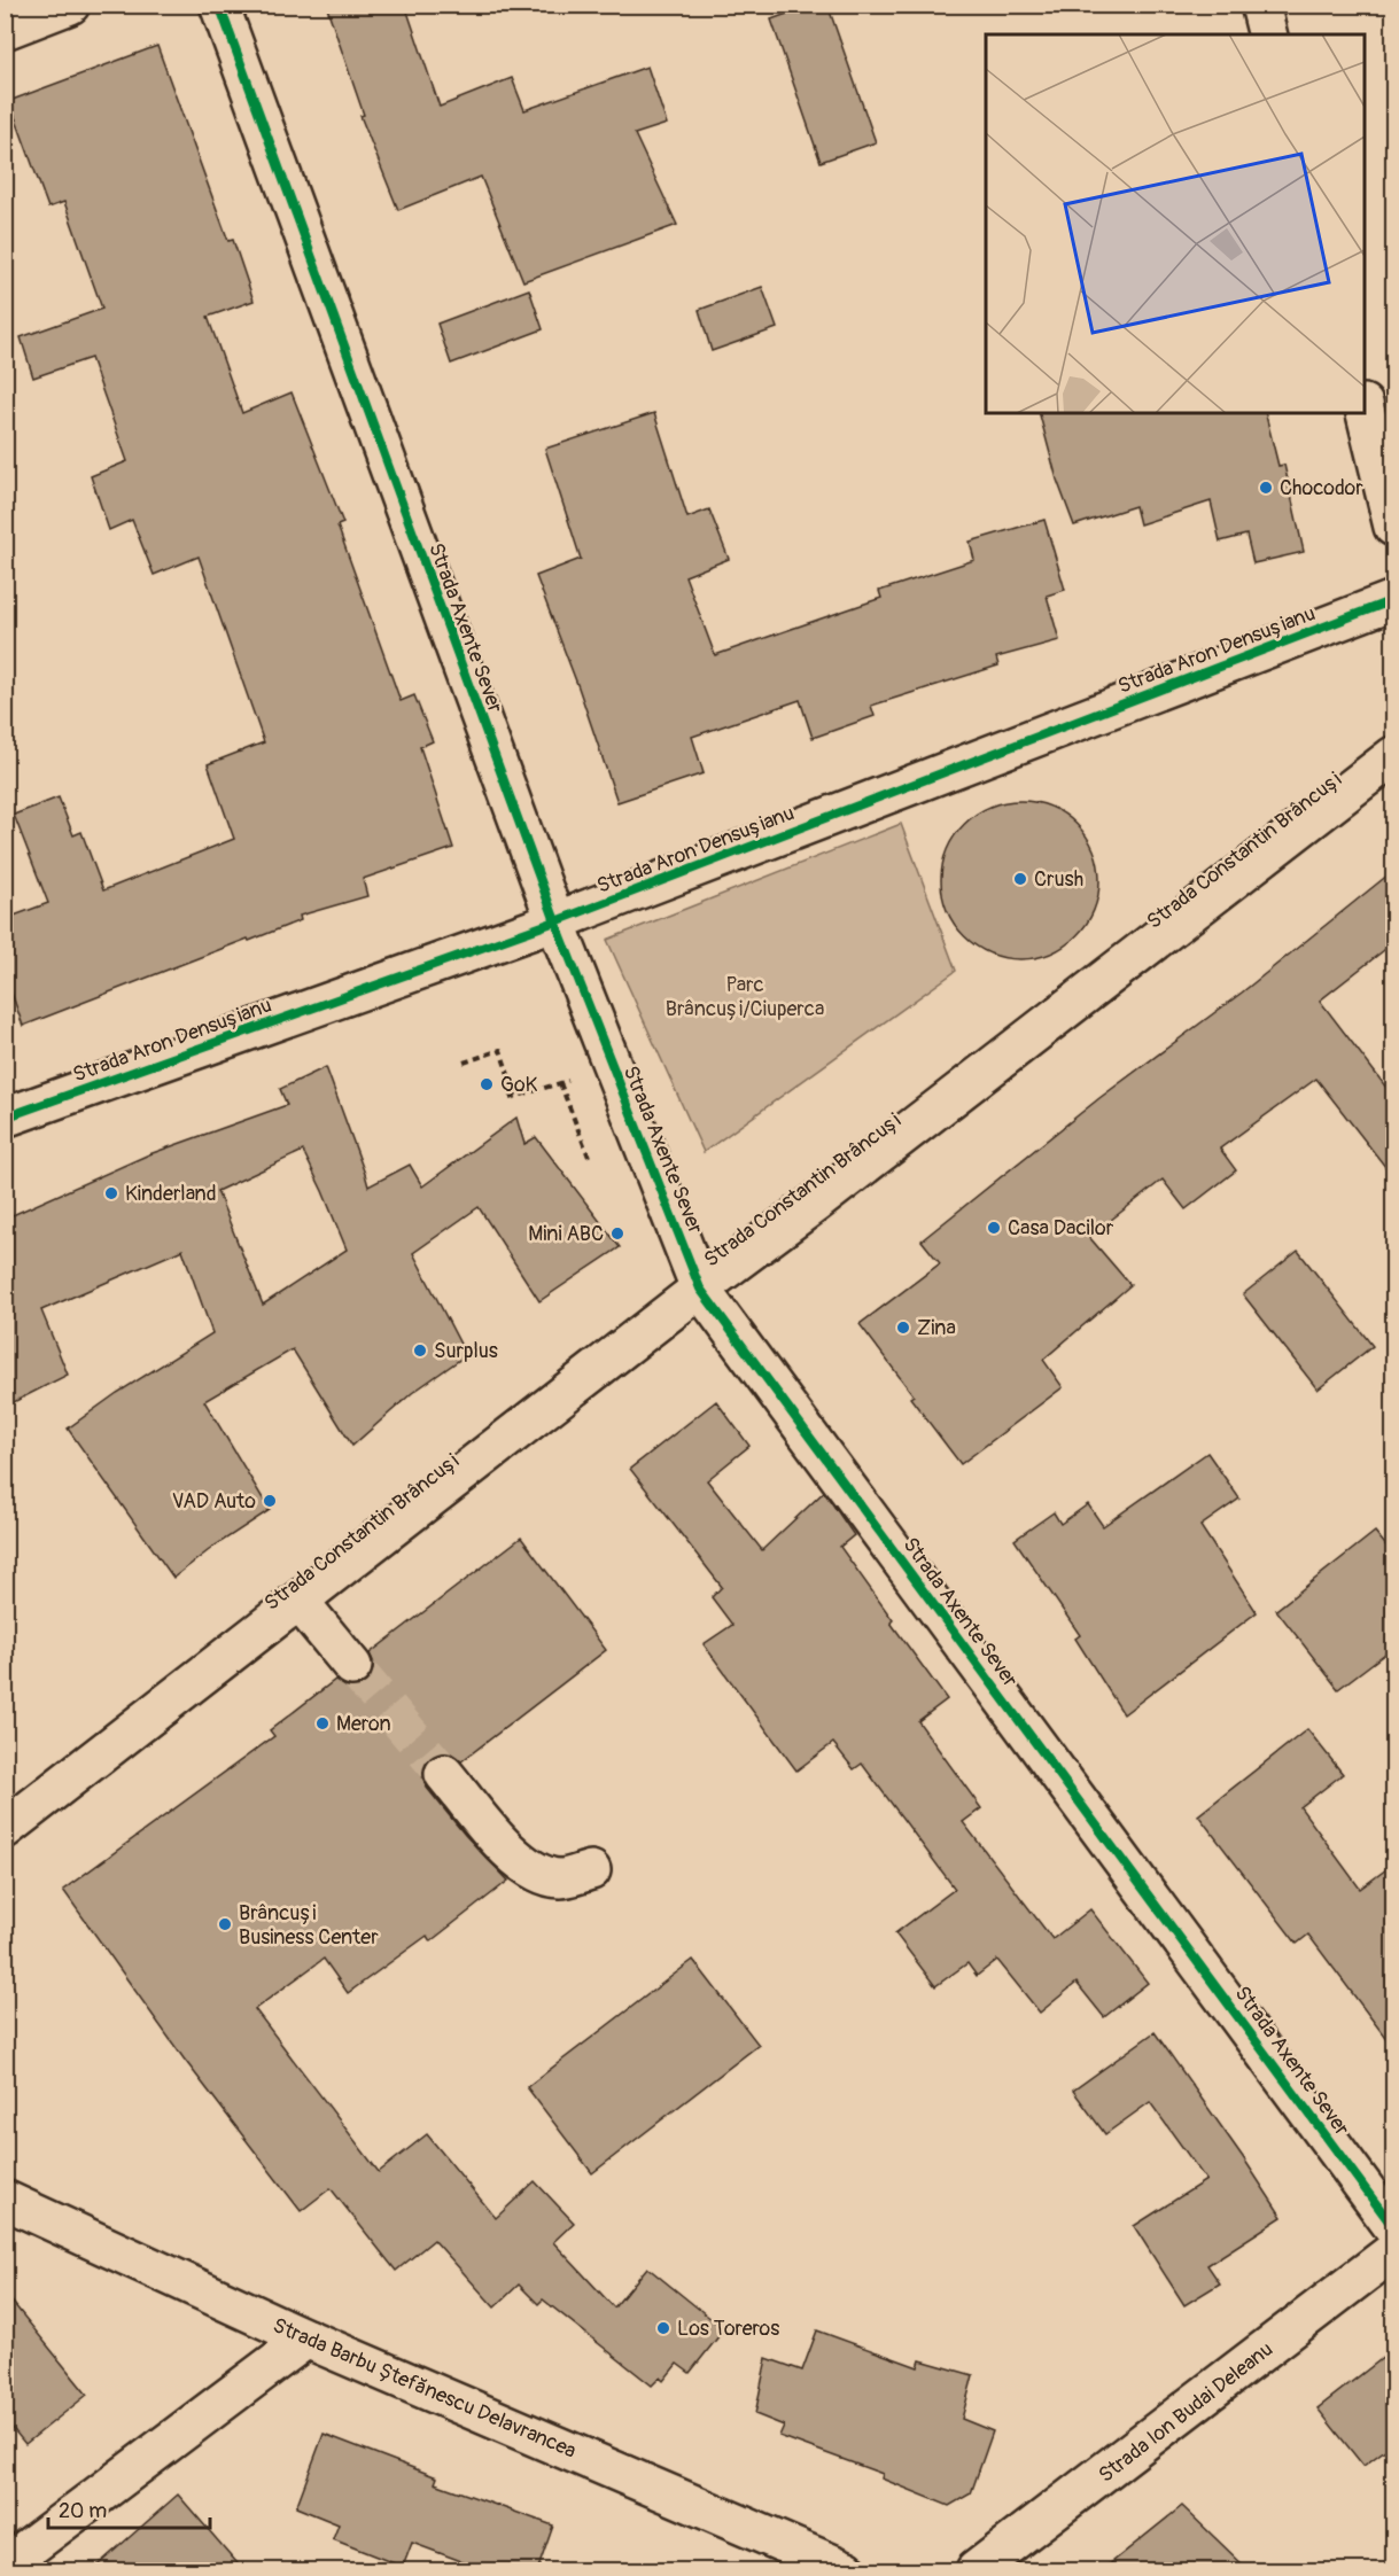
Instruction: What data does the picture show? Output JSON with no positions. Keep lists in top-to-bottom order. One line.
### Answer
{"streets":{"street":["Strada Axente Sever","Strada Aron Densușianu","Strada Constantin Brâncuși","Strada Barbu Ștefănescu Delavrancea","Strada Ion Budai Deleanu"]},"crossings":[["Strada Axente Sever","Strada Aron Densușianu"],["Strada Axente Sever","Strada Constantin Brâncuși"]],"parks":["Parc Brâncuși/Ciuperca"],"places":["Chocodor","Crush","GoK","Kinderland","Casa Dacilor","Mini ABC","Zina","Surplus","VAD Auto","Meron","Brâncuși Business Center","Los Toreros"],"scale_bar":"20 m"}
